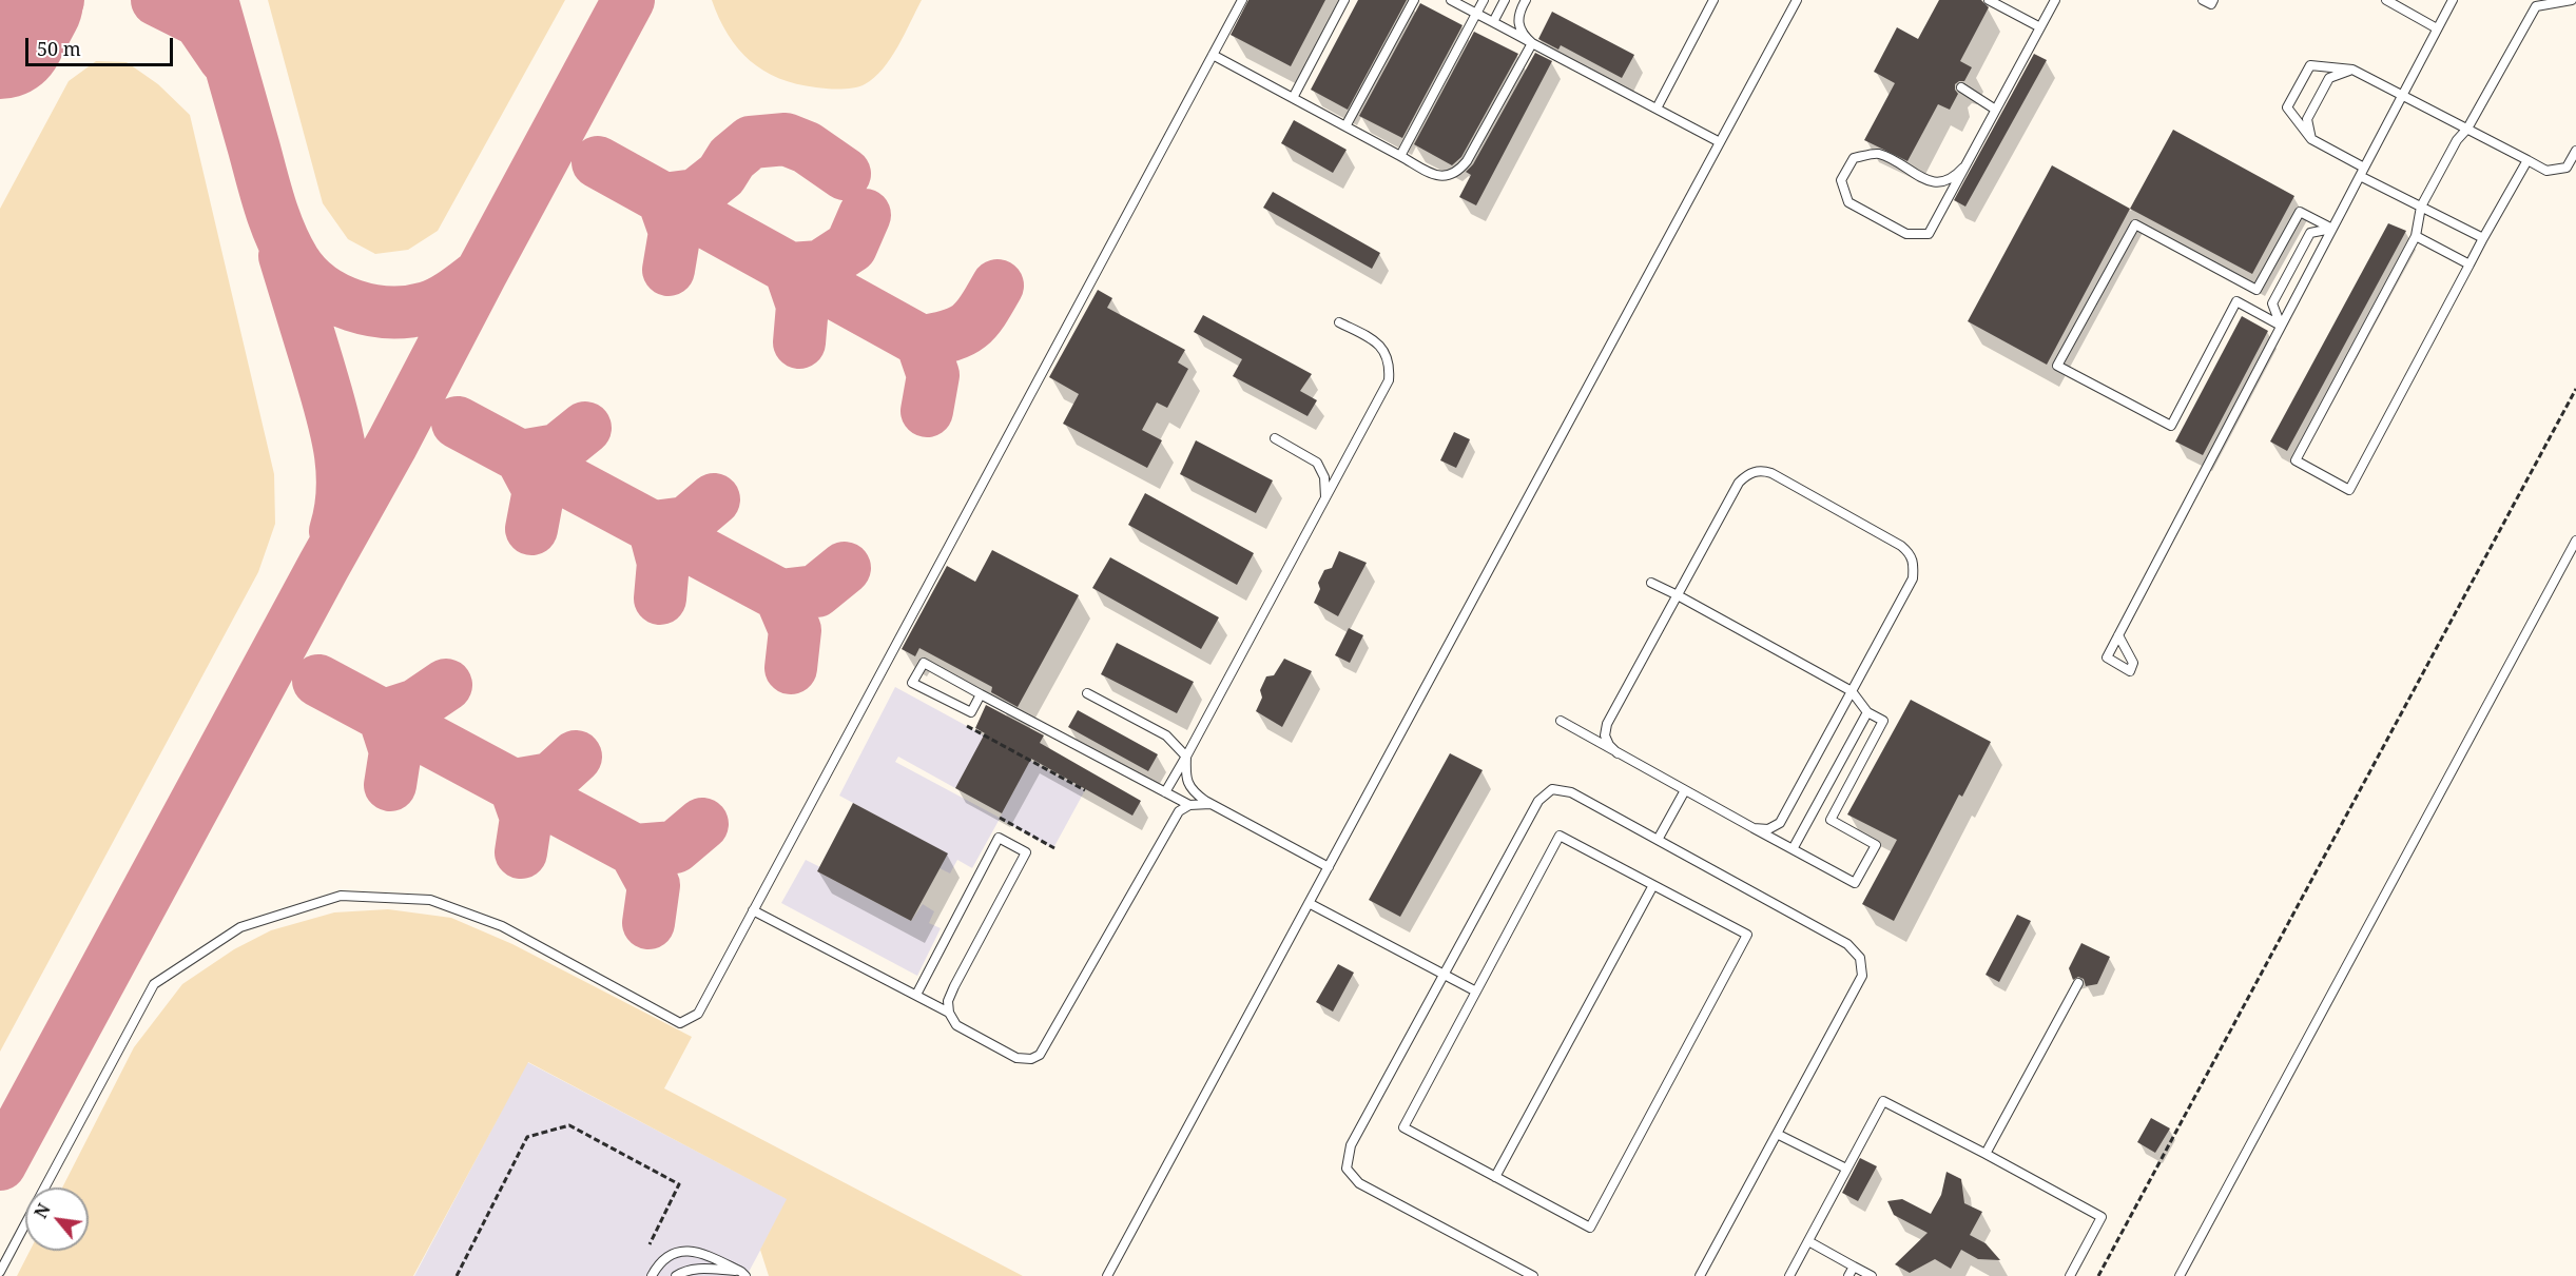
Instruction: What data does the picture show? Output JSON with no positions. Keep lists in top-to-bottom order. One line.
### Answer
{"scale_bar":"50 m","north":"top left"}
